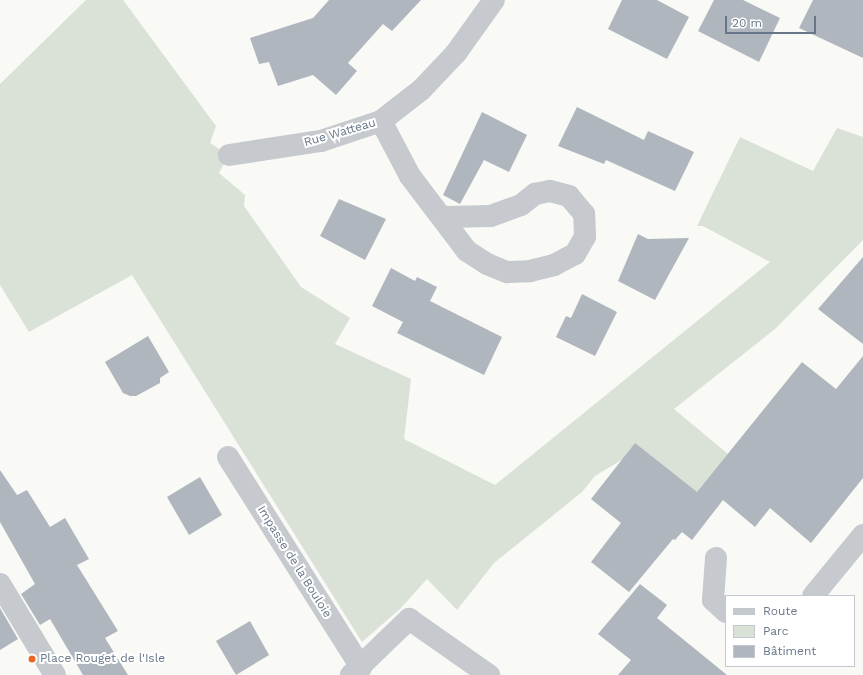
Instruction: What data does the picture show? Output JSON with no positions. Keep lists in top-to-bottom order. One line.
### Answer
{"streets":{"street":["Rue Watteau","Impasse de la Bouloie"]},"places":["Place Rouget de l'Isle"],"legend":["Route","Parc","Bâtiment"],"scale_bar":"20 m"}
